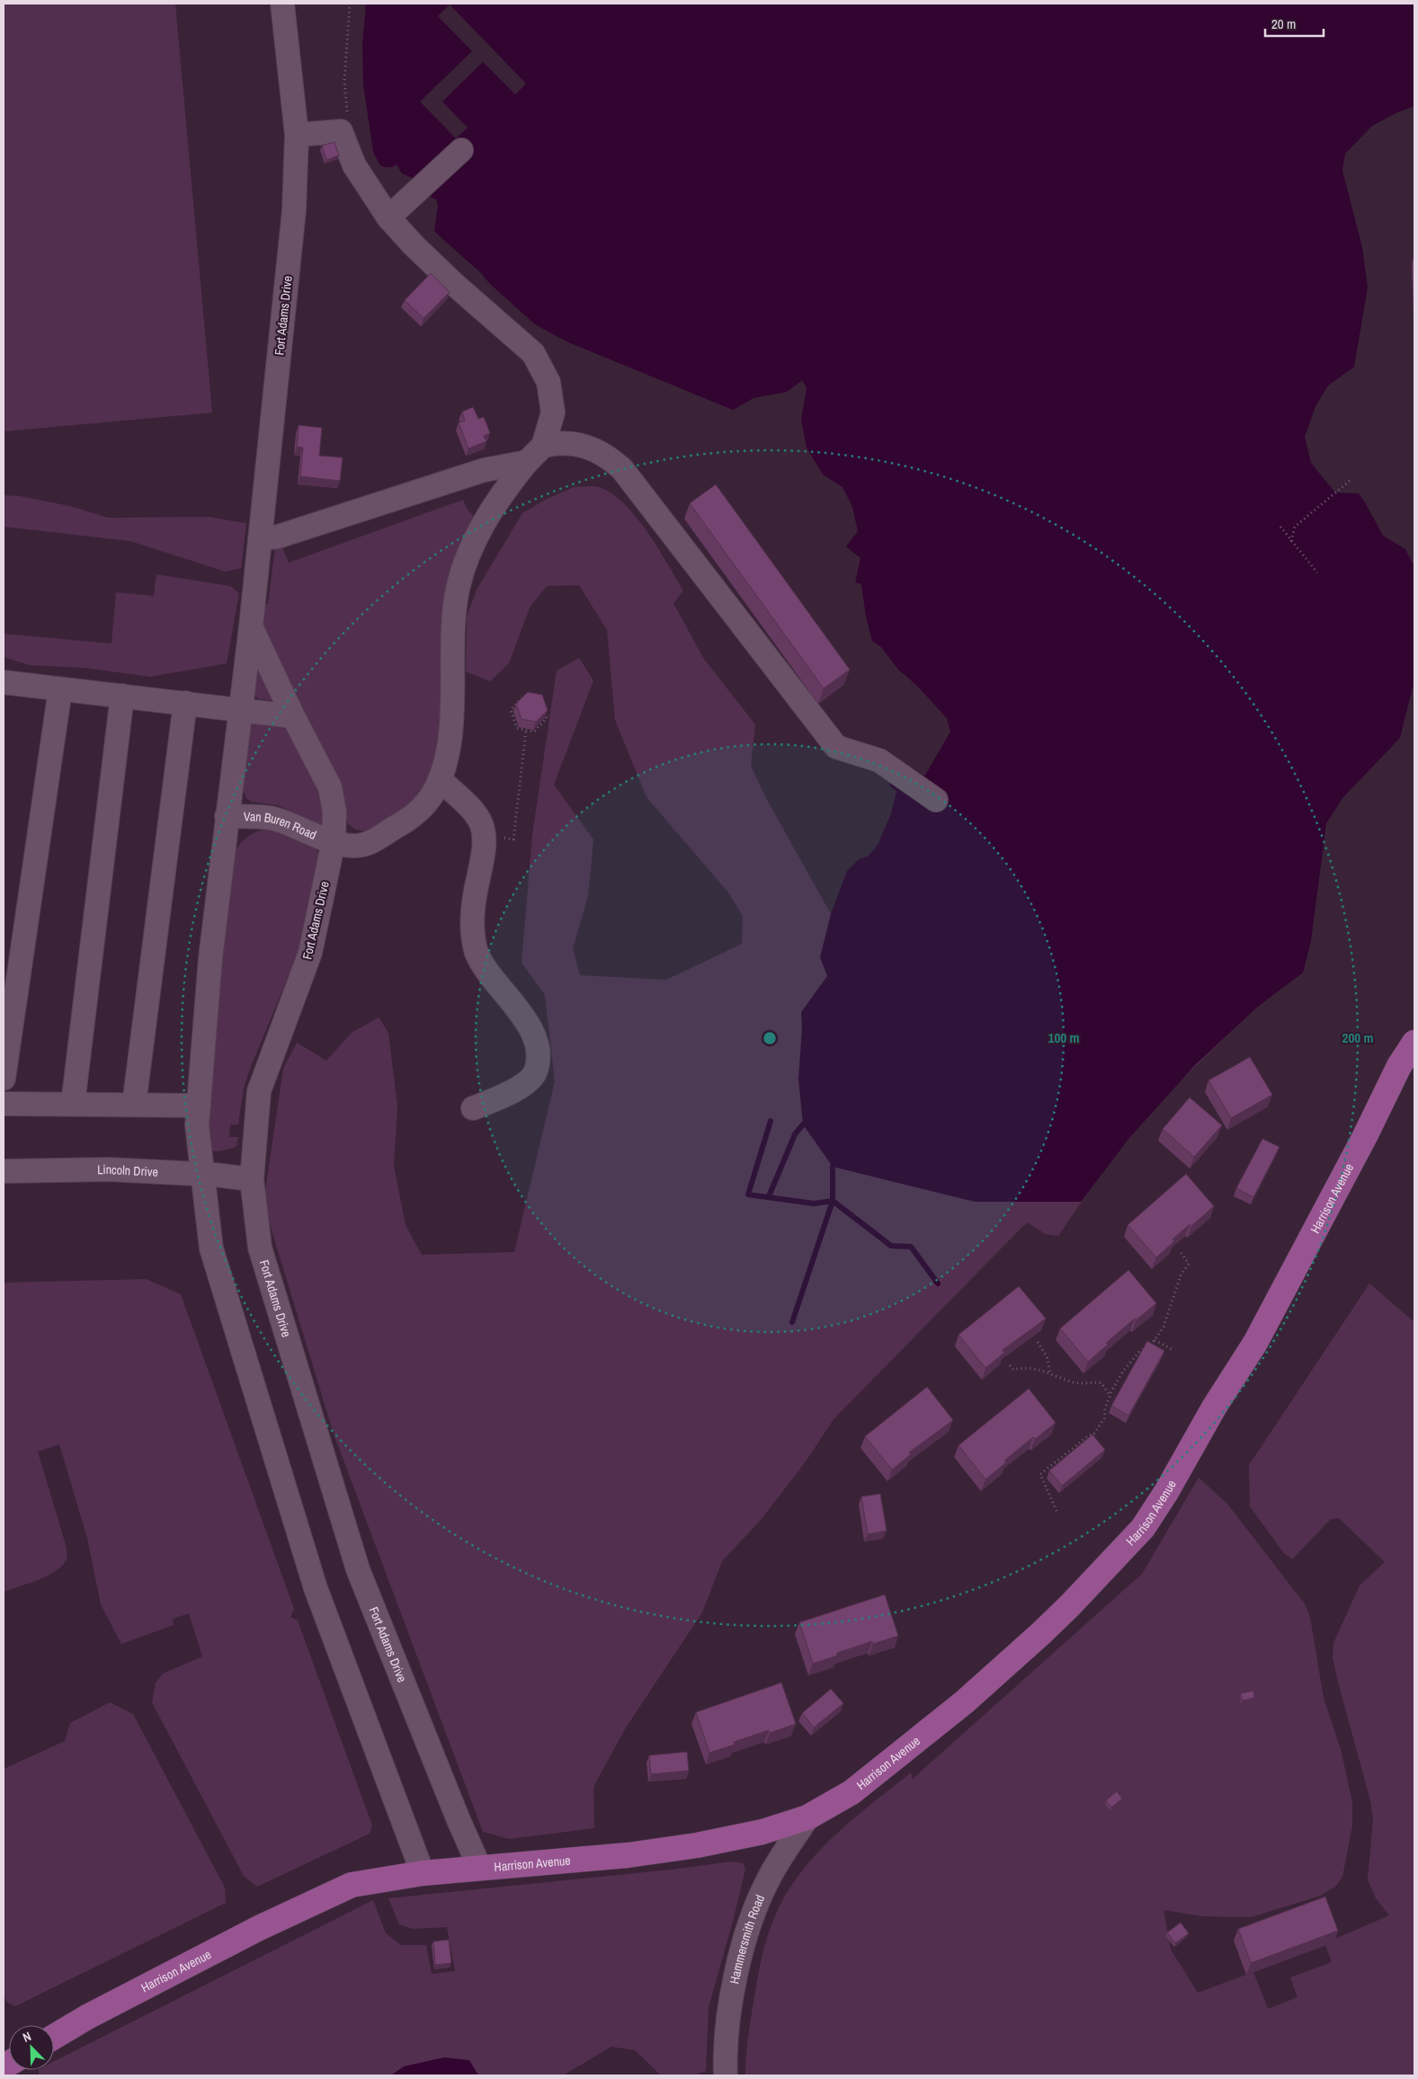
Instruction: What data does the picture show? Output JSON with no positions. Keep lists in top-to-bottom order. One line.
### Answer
{"streets":{"main road":["Harrison Avenue"],"street":["Fort Adams Drive","Van Buren Road","Lincoln Drive","Hammersmith Road"]},"crossings":[["Fort Adams Drive","Van Buren Road"],["Fort Adams Drive","Lincoln Drive"],["Fort Adams Drive","Harrison Avenue"],["Harrison Avenue","Hammersmith Road"]],"scale_bar":"20 m","north":"top left","rings":["100 m","200 m"]}
